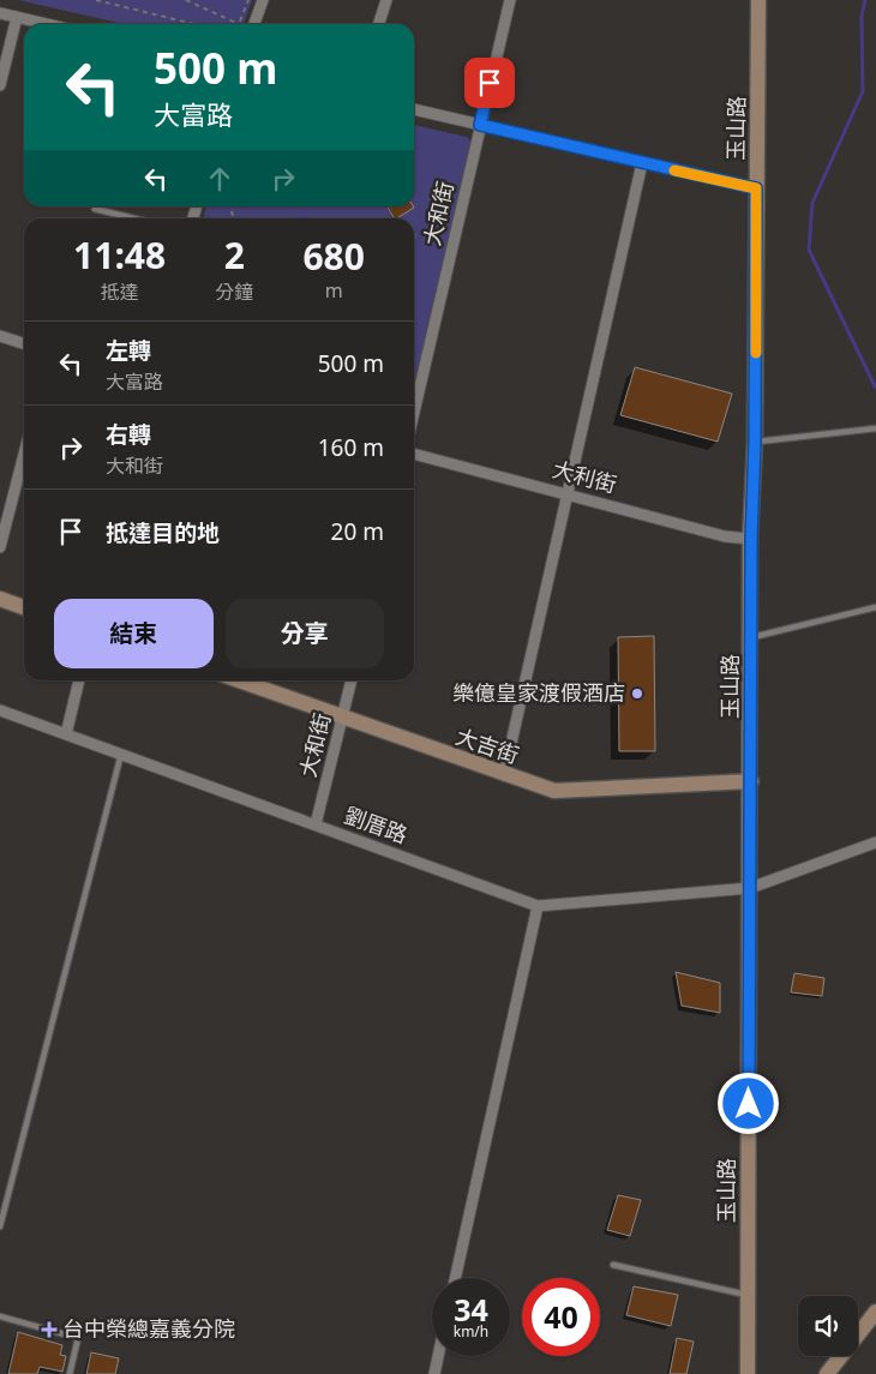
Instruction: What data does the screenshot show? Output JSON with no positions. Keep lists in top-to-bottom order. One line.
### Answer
{"streets":{"street":["玉山路","大和街","大利街","大吉街","劉厝路"]},"crossings":[["玉山路","大利街"],["玉山路","大吉街"],["玉山路","劉厝路"],["大和街","大吉街"],["大和街","劉厝路"]],"places":{"other":["樂億皇家渡假酒店"],"health":["台中榮總嘉義分院"]},"page":{"turn":["500 m","大富路"],"eta":["11:48","抵達","2","分鐘","680","m"],"list":[{"name":"左轉","note":"大富路","value":"500 m"},{"name":"右轉","note":"大和街","value":"160 m"},{"name":"抵達目的地","value":"20 m"}],"buttons":["結束","分享"],"speed":"34 km/h","limit":"40"}}
